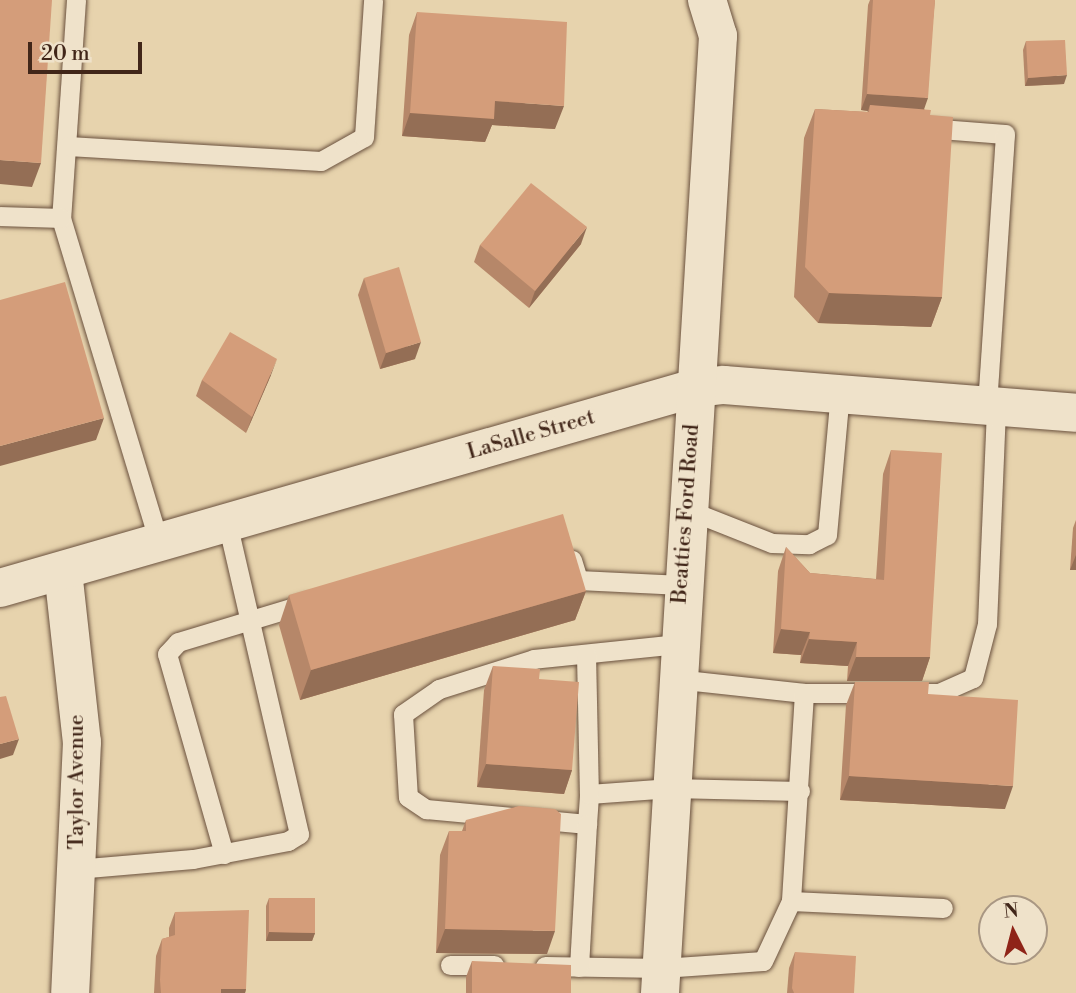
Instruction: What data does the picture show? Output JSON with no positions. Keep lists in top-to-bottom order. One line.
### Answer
{"streets":{"street":["LaSalle Street","Beatties Ford Road","Taylor Avenue"]},"crossings":[["LaSalle Street","Beatties Ford Road"],["LaSalle Street","Taylor Avenue"]],"scale_bar":"20 m","north":"top"}
